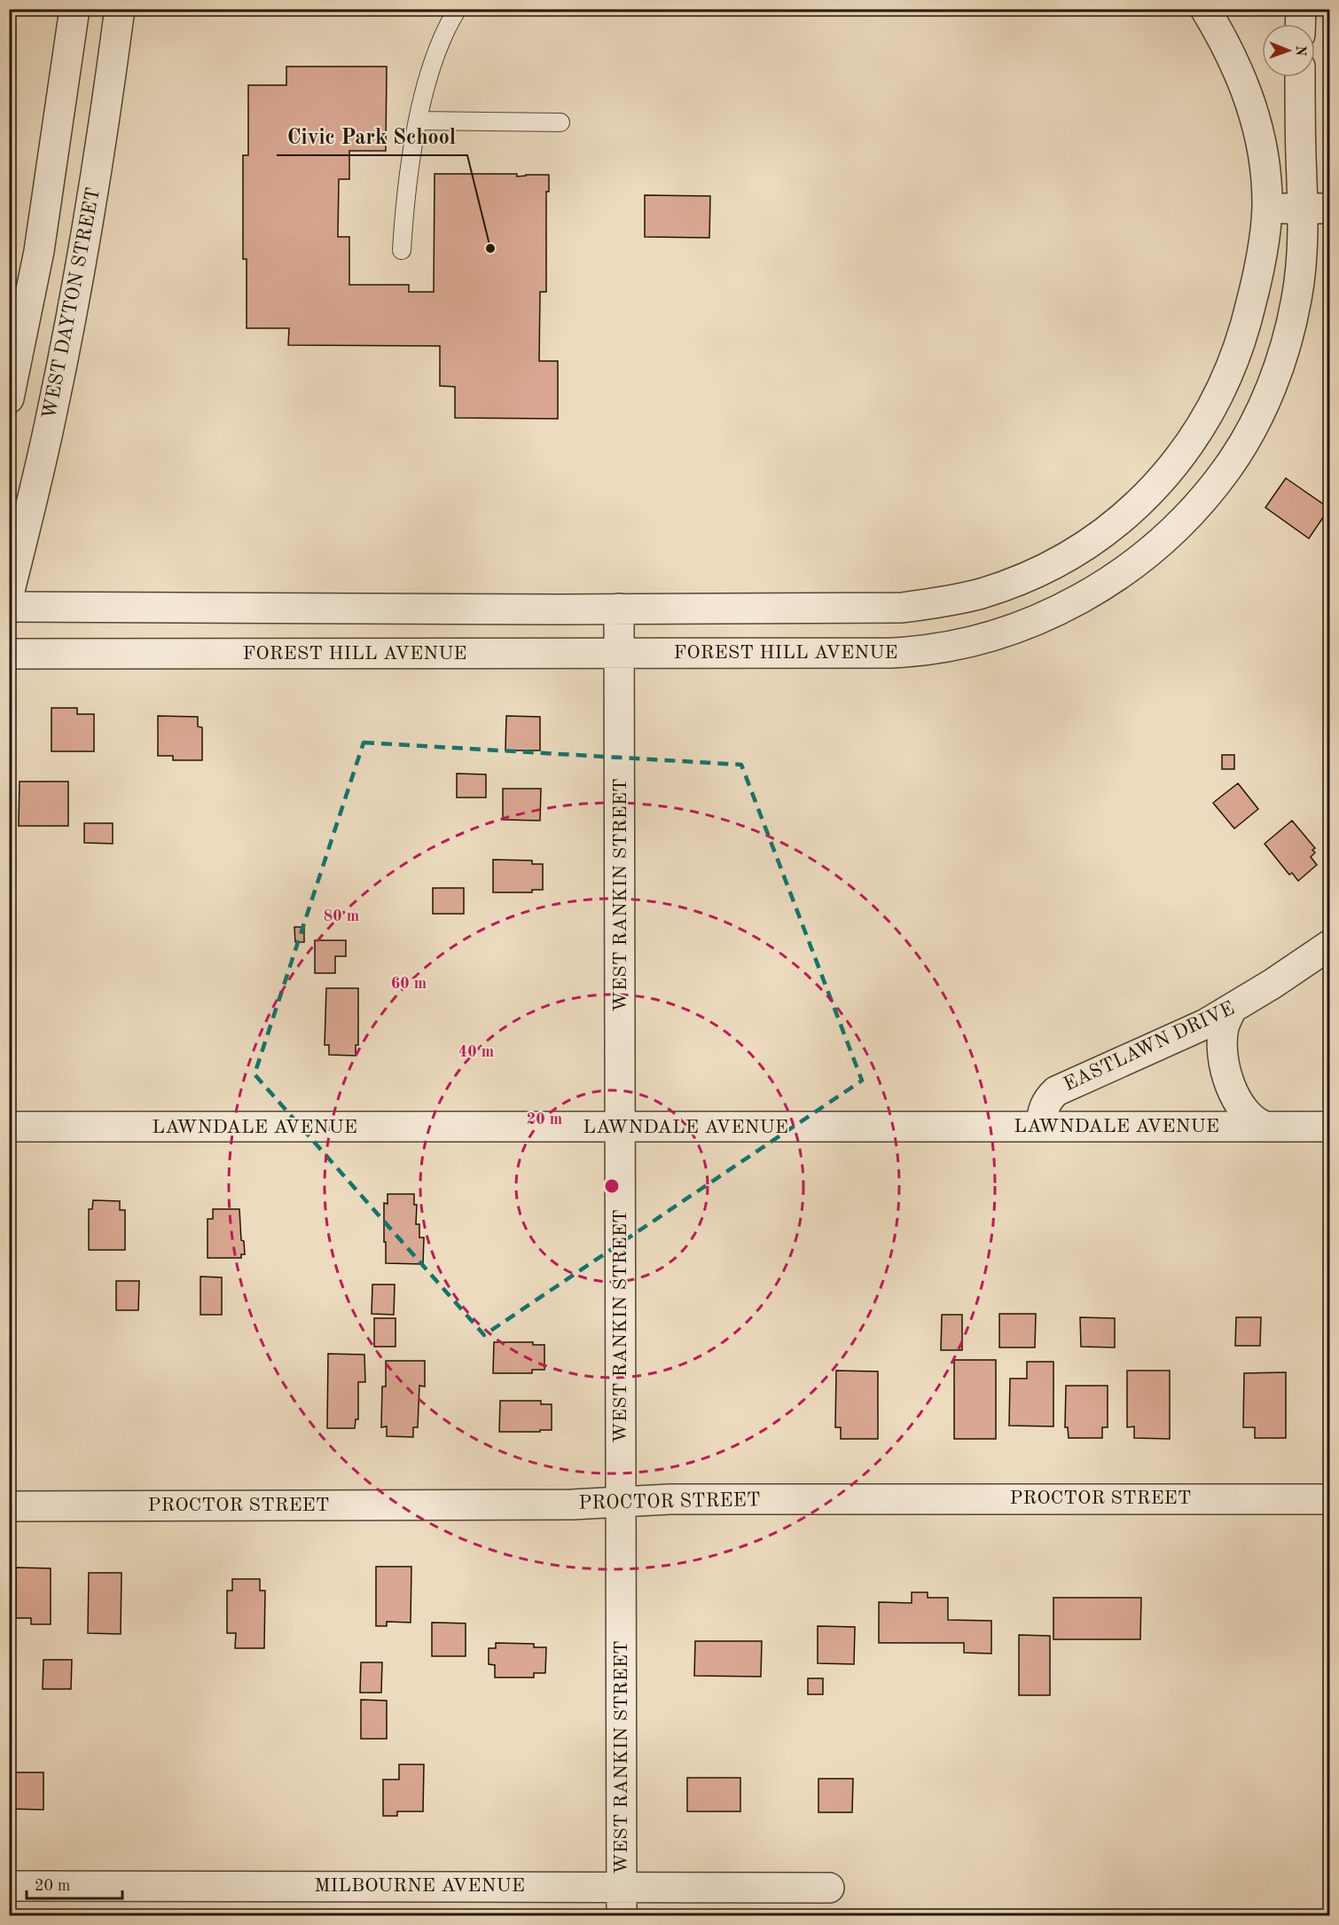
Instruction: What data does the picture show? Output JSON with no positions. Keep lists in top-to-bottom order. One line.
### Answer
{"streets":{"street":["WEST DAYTON STREET","FOREST HILL AVENUE","WEST RANKIN STREET","EASTLAWN DRIVE","LAWNDALE AVENUE","PROCTOR STREET","MILBOURNE AVENUE"]},"crossings":[["FOREST HILL AVENUE","WEST RANKIN STREET"],["WEST RANKIN STREET","LAWNDALE AVENUE"],["WEST RANKIN STREET","PROCTOR STREET"],["WEST RANKIN STREET","MILBOURNE AVENUE"],["EASTLAWN DRIVE","LAWNDALE AVENUE"]],"places":["Civic Park School"],"scale_bar":"20 m","north":"right","rings":["80 m","60 m","40 m","20 m"]}
